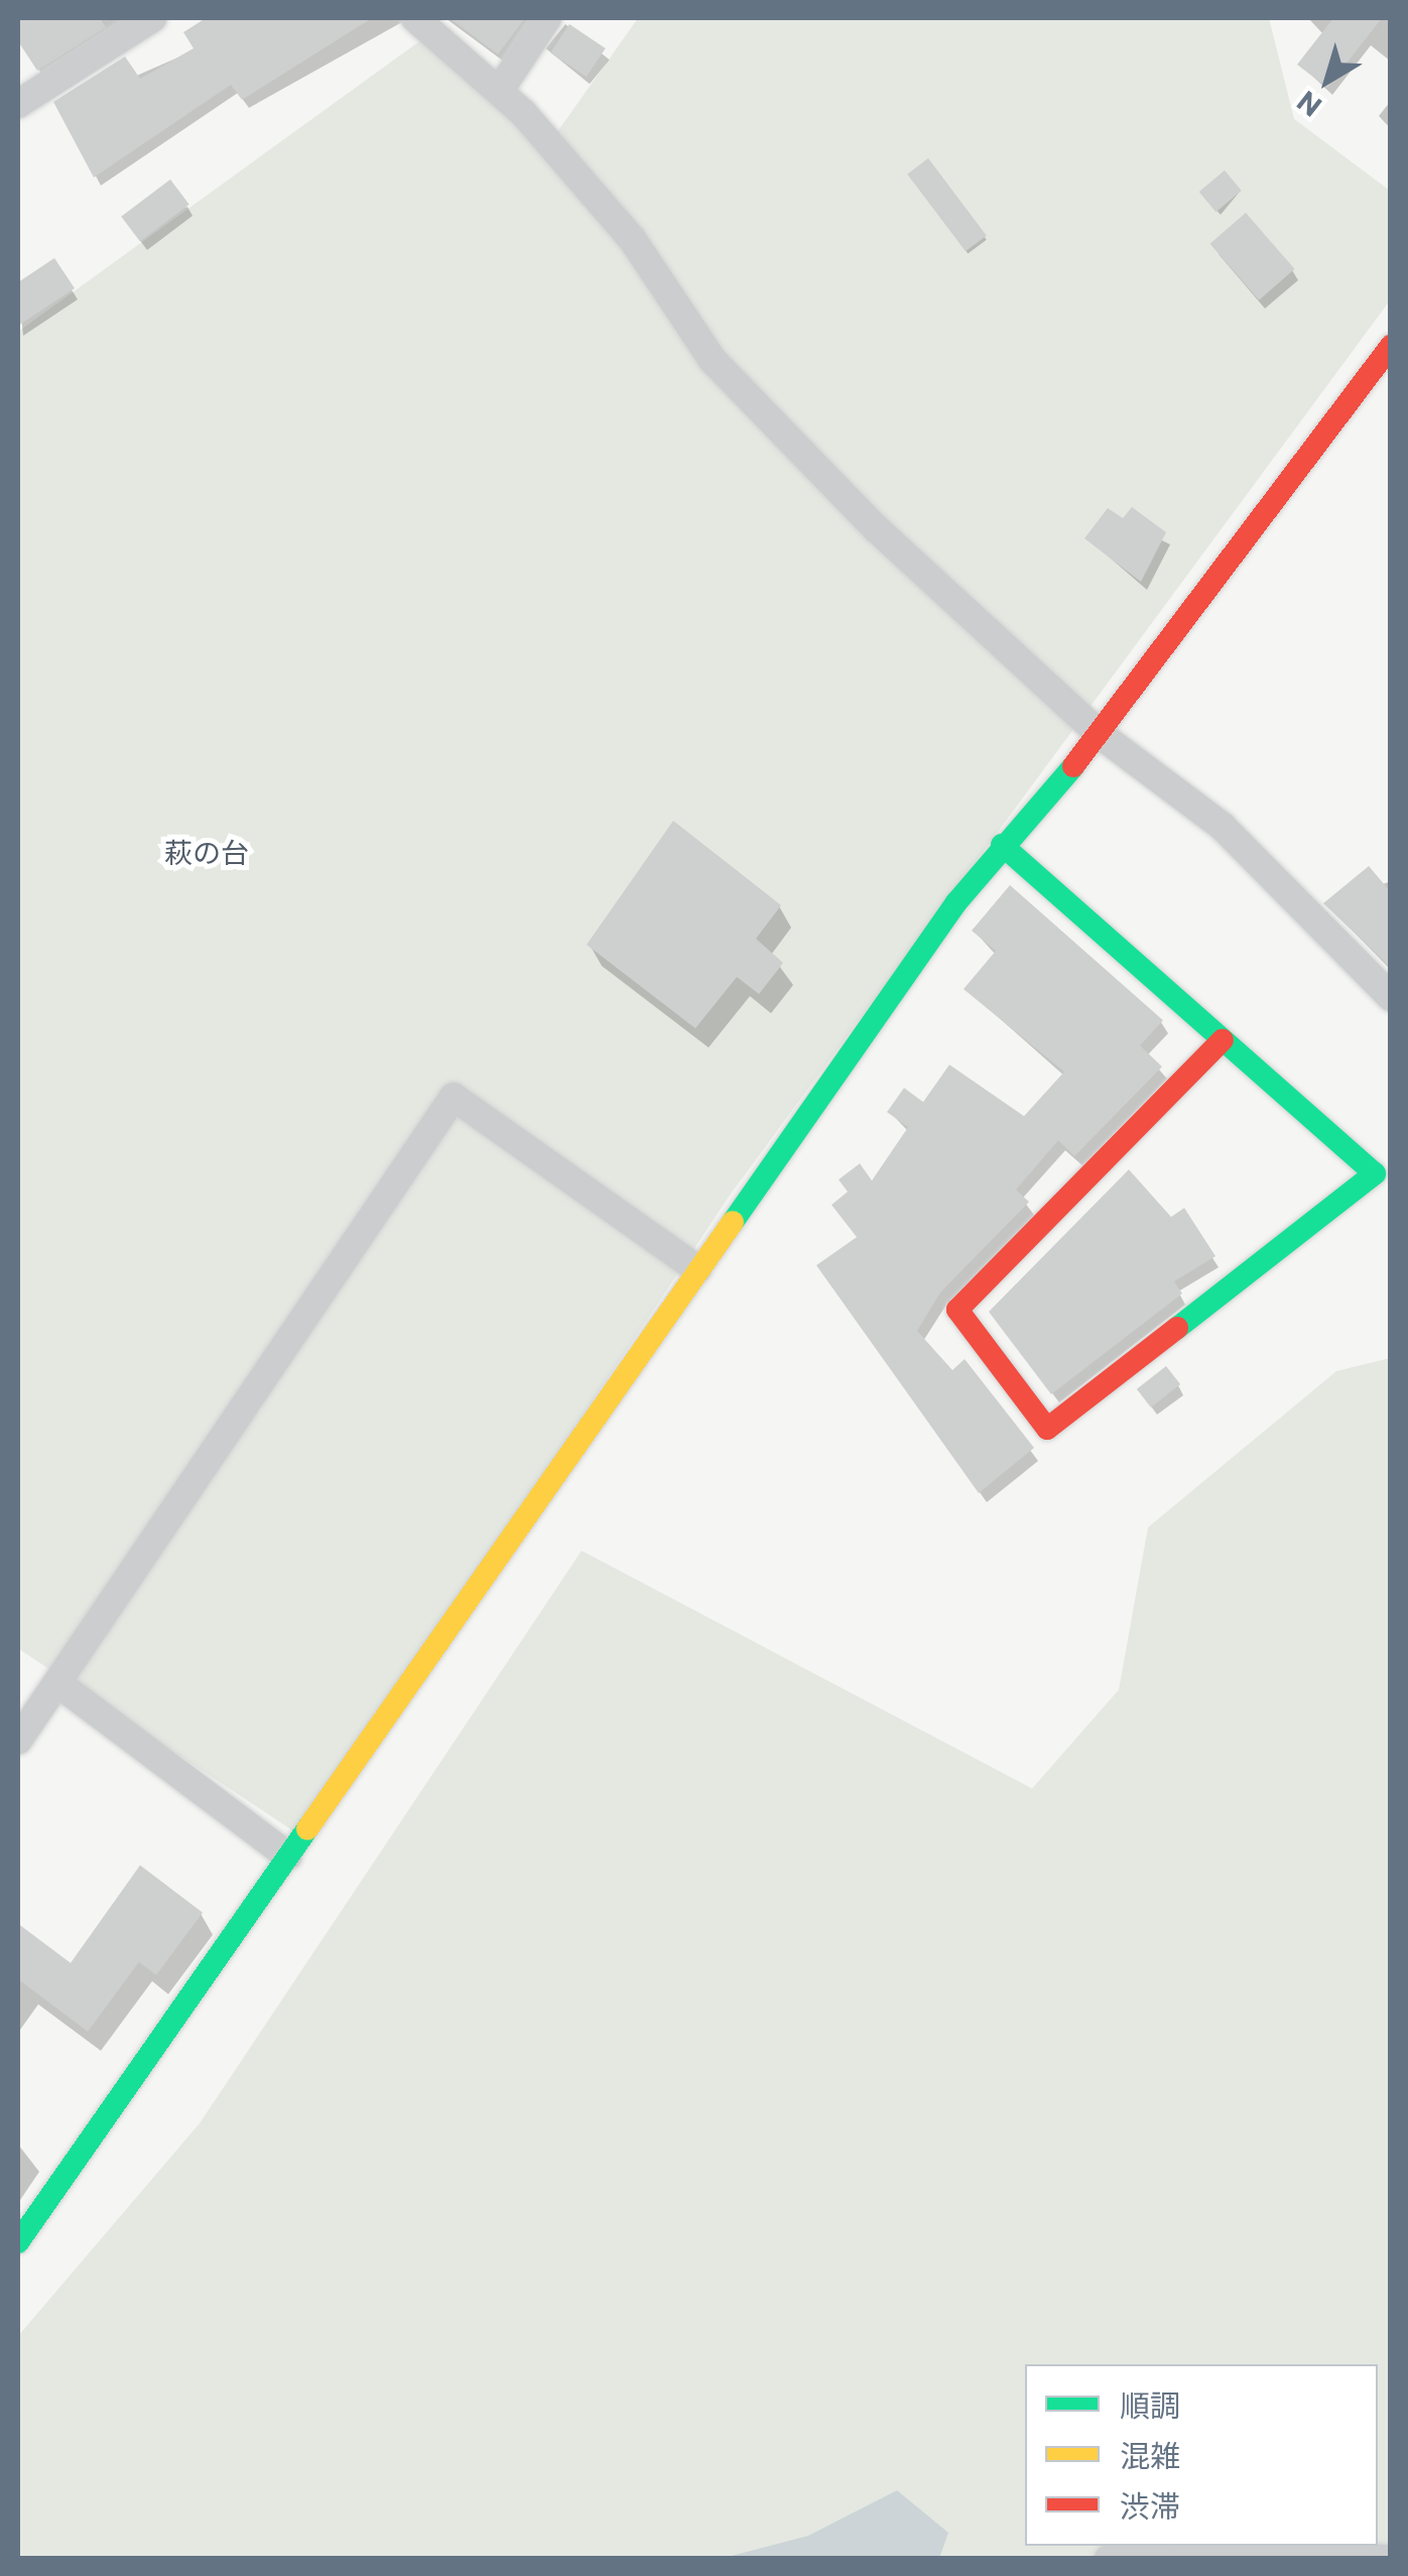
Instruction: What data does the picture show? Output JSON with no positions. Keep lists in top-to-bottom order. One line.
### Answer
{"districts":["萩の台"],"legend":["順調","混雑","渋滞"],"north":"bottom left"}
